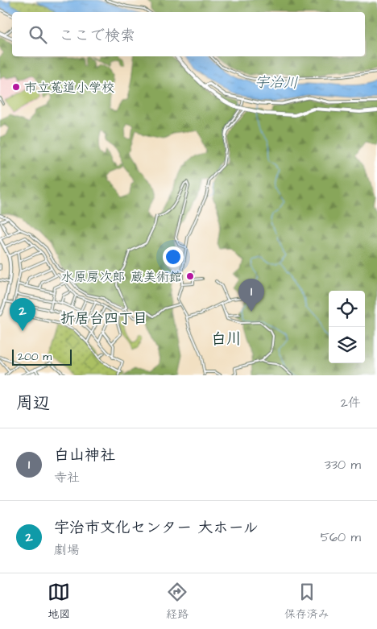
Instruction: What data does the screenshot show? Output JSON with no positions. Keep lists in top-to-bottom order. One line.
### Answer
{"districts":["折居台四丁目","白川"],"water":["宇治川"],"places":["市立菟道小学校","水原房次郎 蔵美術館"],"scale_bar":"200 m","page":{"search":"ここで検索","pins":["1","2"],"scale":"200 m","heading":["周辺","2件"],"list":[{"mark":"1","name":"白山神社","note":"寺社","value":"330 m"},{"mark":"2","name":"宇治市文化センター 大ホール","note":"劇場","value":"560 m"}],"nav":["地図","経路","保存済み"]}}
